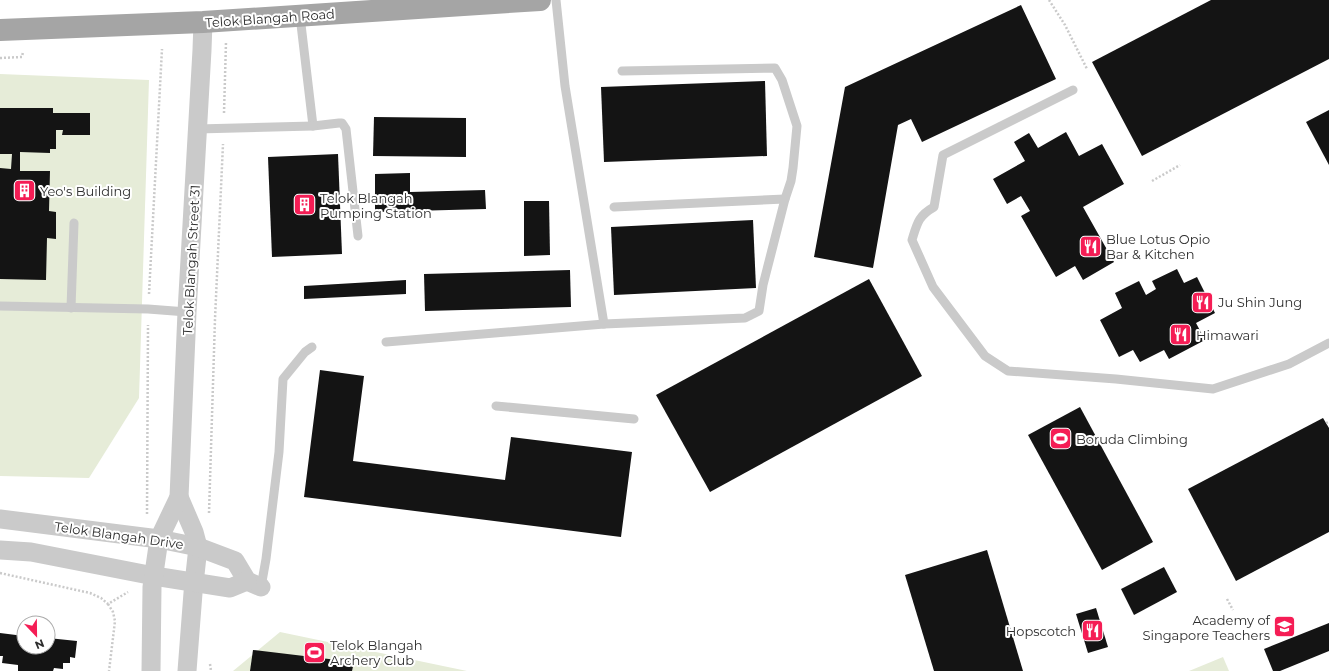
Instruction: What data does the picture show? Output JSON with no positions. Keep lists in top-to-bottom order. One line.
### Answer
{"streets":{"main road":["Telok Blangah Road"],"street":["Telok Blangah Street 31","Telok Blangah Drive"]},"crossings":[["Telok Blangah Road","Telok Blangah Street 31"],["Telok Blangah Street 31","Telok Blangah Drive"]],"places":{"building":["Yeo's Building","Telok Blangah Pumping Station"],"restaurant":["Blue Lotus Opio Bar & Kitchen","Ju Shin Jung","Himawari","Hopscotch"],"sports":["Boruda Climbing","Telok Blangah Archery Club"],"school or university":["Academy of Singapore Teachers"]},"north":"bottom"}
